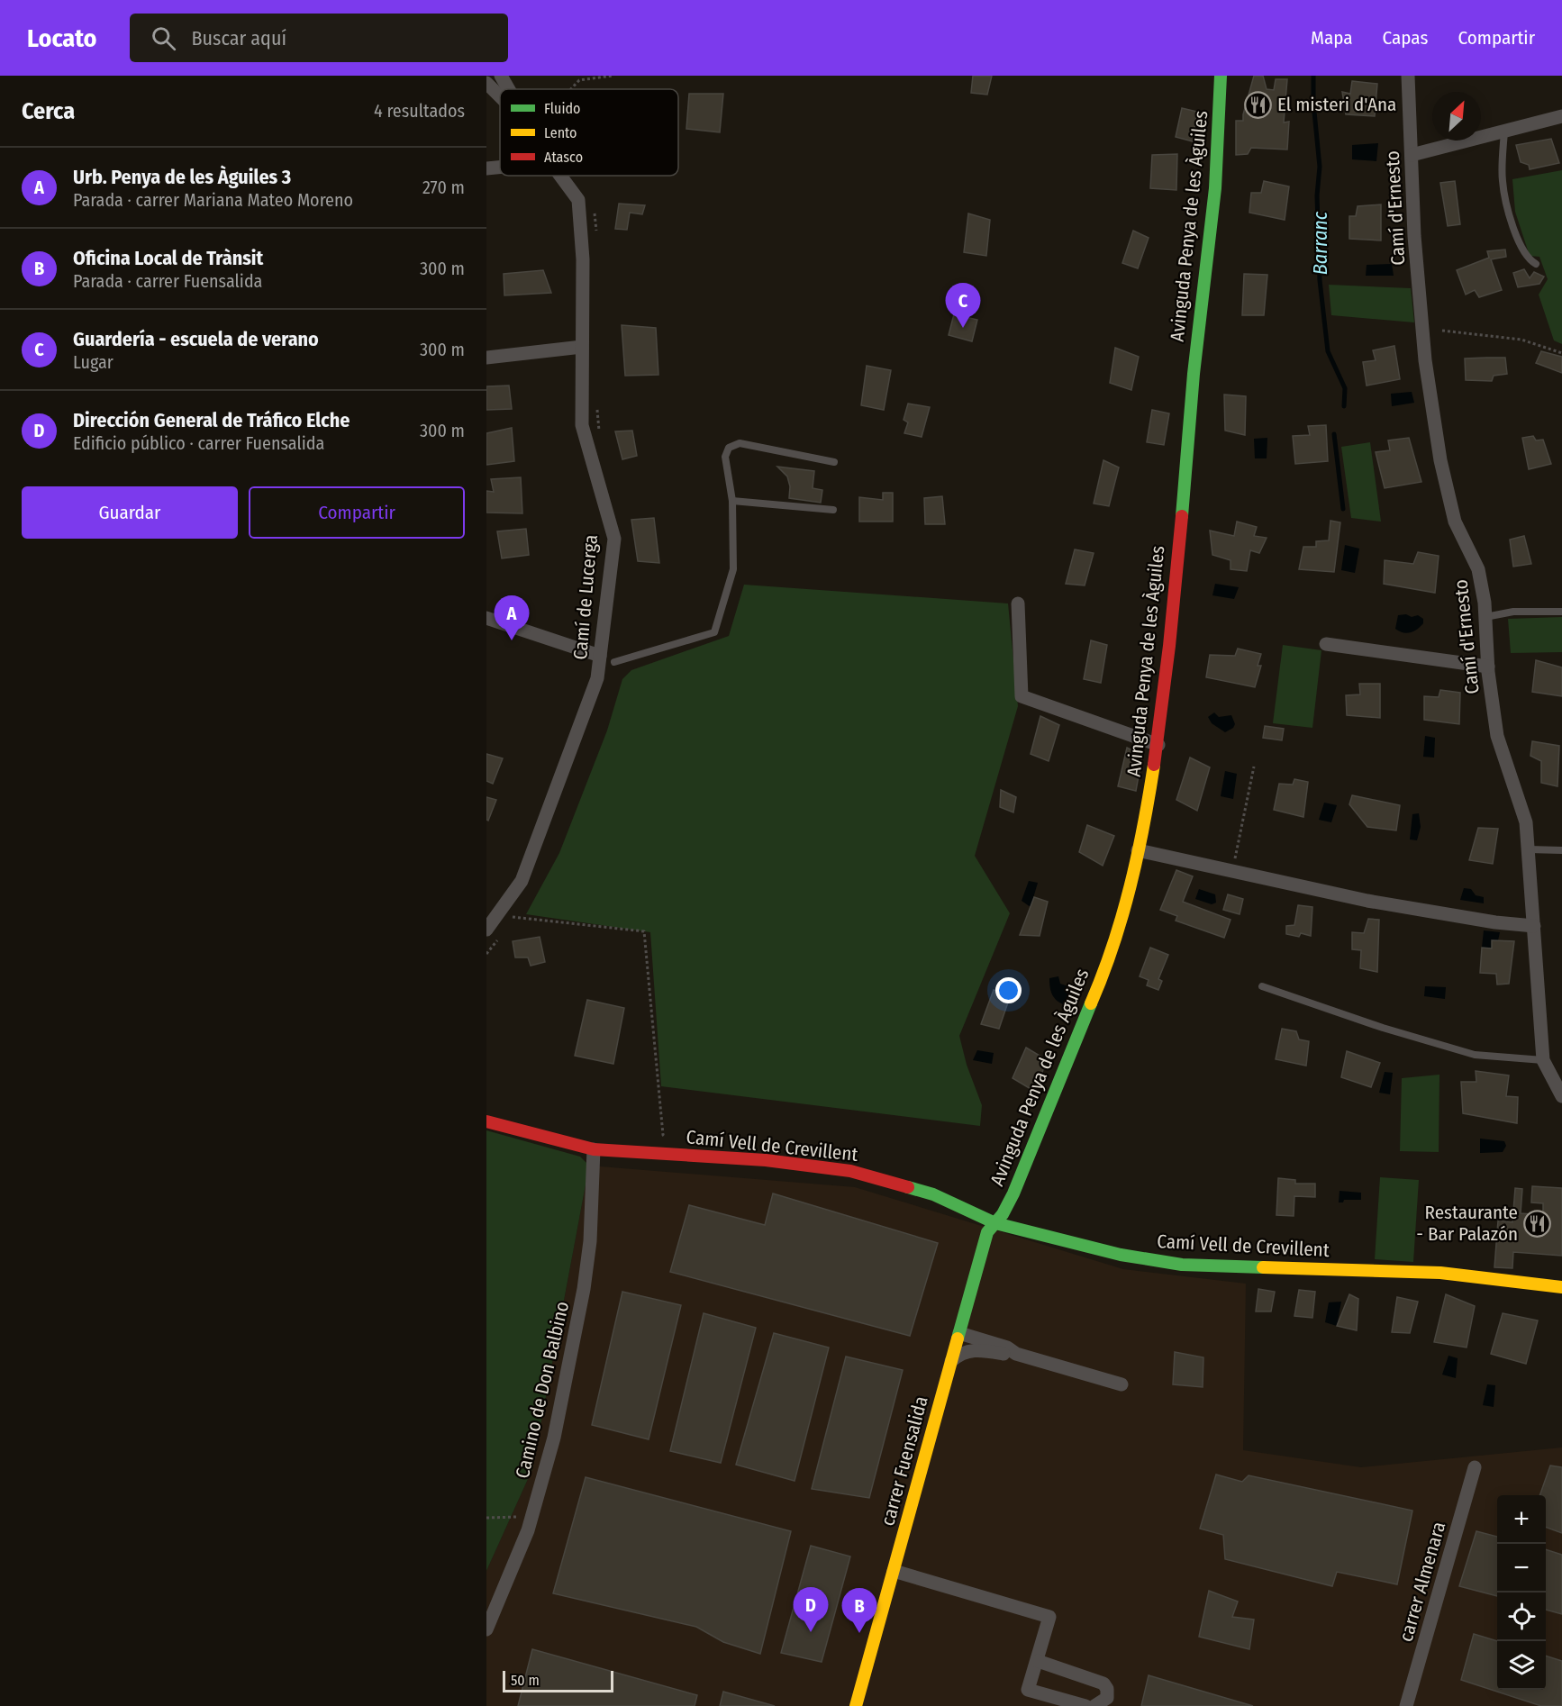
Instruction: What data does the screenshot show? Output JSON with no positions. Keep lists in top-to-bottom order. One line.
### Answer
{"streets":{"street":["Camí d'Ernesto","Avinguda Penya de les Àguiles","Camí de Lucerga","Camí Vell de Crevillent","Camino de Don Balbino","carrer Fuensalida","carrer Almenara"]},"crossings":[["Avinguda Penya de les Àguiles","Camí Vell de Crevillent"],["Avinguda Penya de les Àguiles","carrer Fuensalida"],["Camí Vell de Crevillent","Camino de Don Balbino"],["Camí Vell de Crevillent","carrer Fuensalida"]],"water":["Barranc"],"places":{"restaurant":["El misteri d'Ana","Restaurante - Bar Palazón"]},"legend":["Fluido","Lento","Atasco"],"scale_bar":"50 m","north":"top right","page":{"header":"Locato","search":"Buscar aquí","nav":["Mapa","Capas","Compartir"],"heading":["Cerca","4 resultados"],"list":[{"mark":"A","name":"Urb. Penya de les Àguiles 3","note":"Parada · carrer Mariana Mateo Moreno","value":"270 m"},{"mark":"B","name":"Oficina Local de Trànsit","note":"Parada · carrer Fuensalida","value":"300 m"},{"mark":"C","name":"Guardería - escuela de verano","note":"Lugar","value":"300 m"},{"mark":"D","name":"Dirección General de Tráfico Elche","note":"Edificio público · carrer Fuensalida","value":"300 m"}],"pins":["C","A","D","B"],"buttons":["Guardar","Compartir"],"map_buttons":["+","−"],"scale":"50 m"}}
